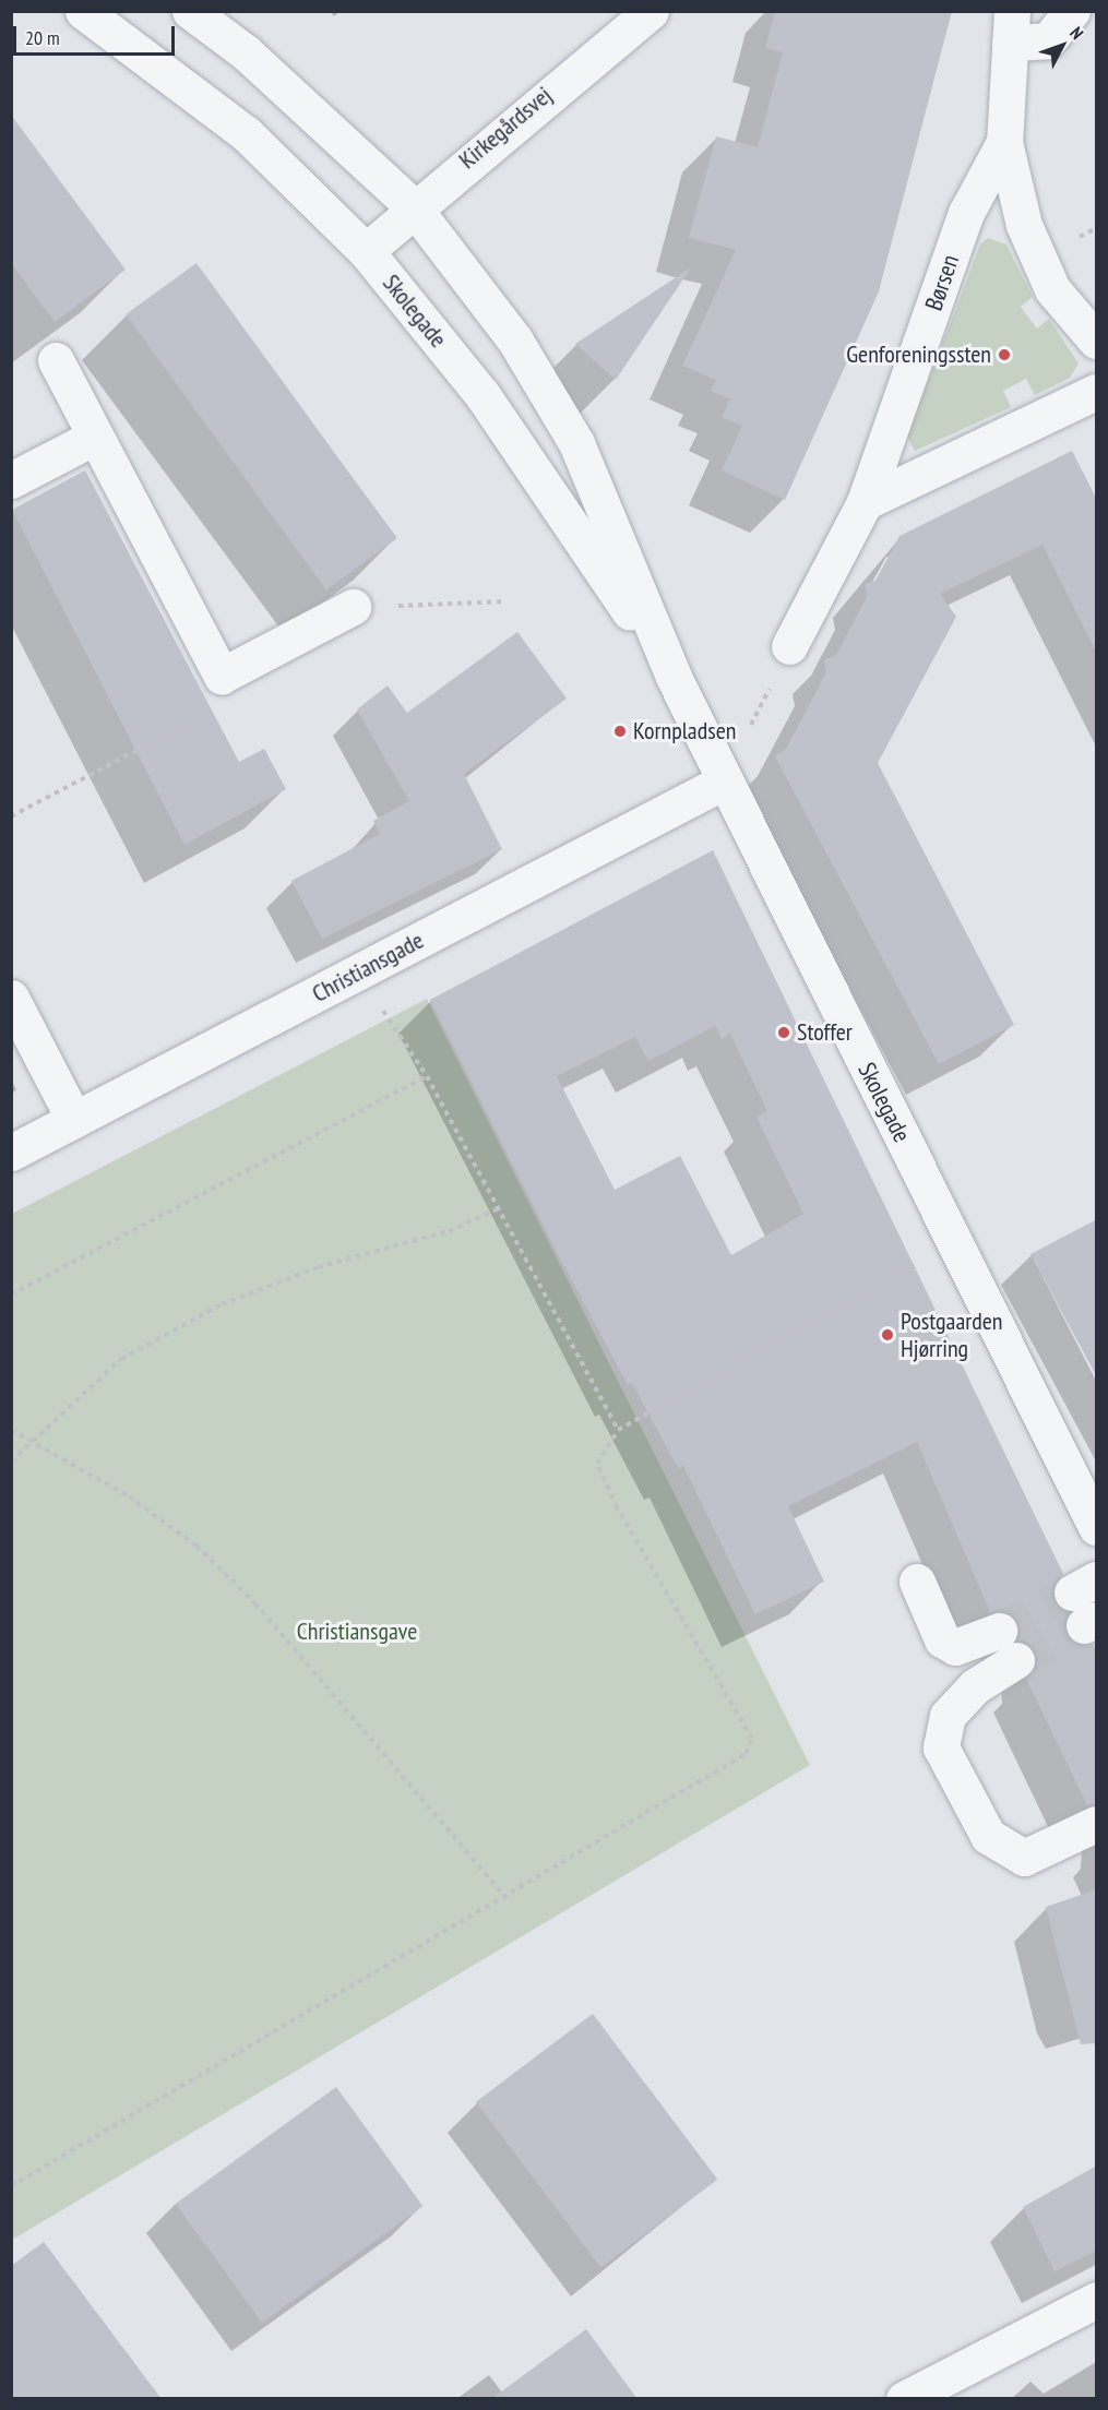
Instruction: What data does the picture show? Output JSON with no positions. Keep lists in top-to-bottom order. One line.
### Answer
{"streets":{"street":["Kirkegårdsvej","Børsen","Skolegade","Christiansgade"]},"crossings":[["Kirkegårdsvej","Skolegade"],["Skolegade","Christiansgade"]],"parks":["Christiansgave"],"places":["Genforeningssten","Kornpladsen","Stoffer","Postgaarden Hjørring"],"scale_bar":"20 m","north":"top right"}
